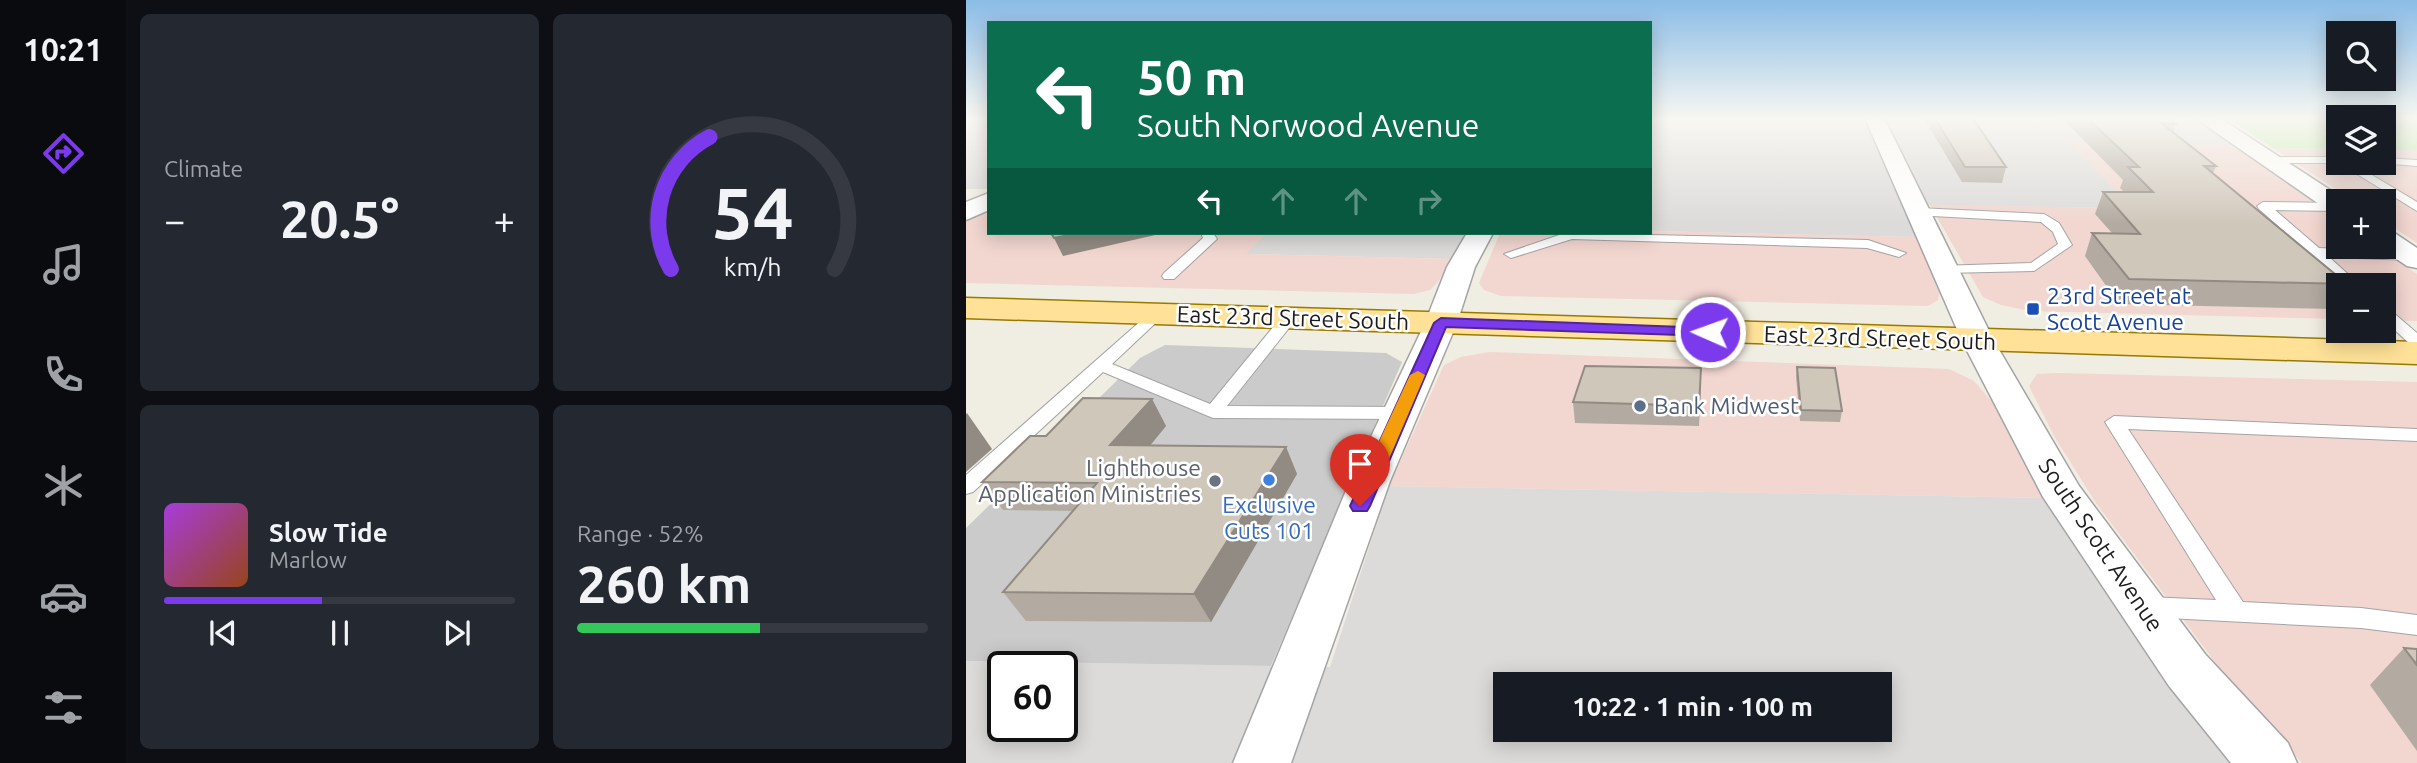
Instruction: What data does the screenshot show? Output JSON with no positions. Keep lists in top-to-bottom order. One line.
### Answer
{"streets":{"main road":["East 23rd Street South"],"street":["South Scott Avenue"]},"crossings":[["East 23rd Street South","South Scott Avenue"]],"places":{"transit":["23rd Street at Scott Avenue"],"other":["Bank Midwest","Exclusive Cuts 101","Lighthouse Application Ministries"]},"page":{"tabs":"10:21","tile":["Climate",["Range · 52%","260 km"]],"map_buttons":["+","−"],"turn":["50 m","South Norwood Avenue"],"heat":["−","20.5°","+"],"song":["Slow Tide","Marlow"],"limit":"60","trip":"10:22 · 1 min · 100 m","gauge":["54","km/h"]}}
